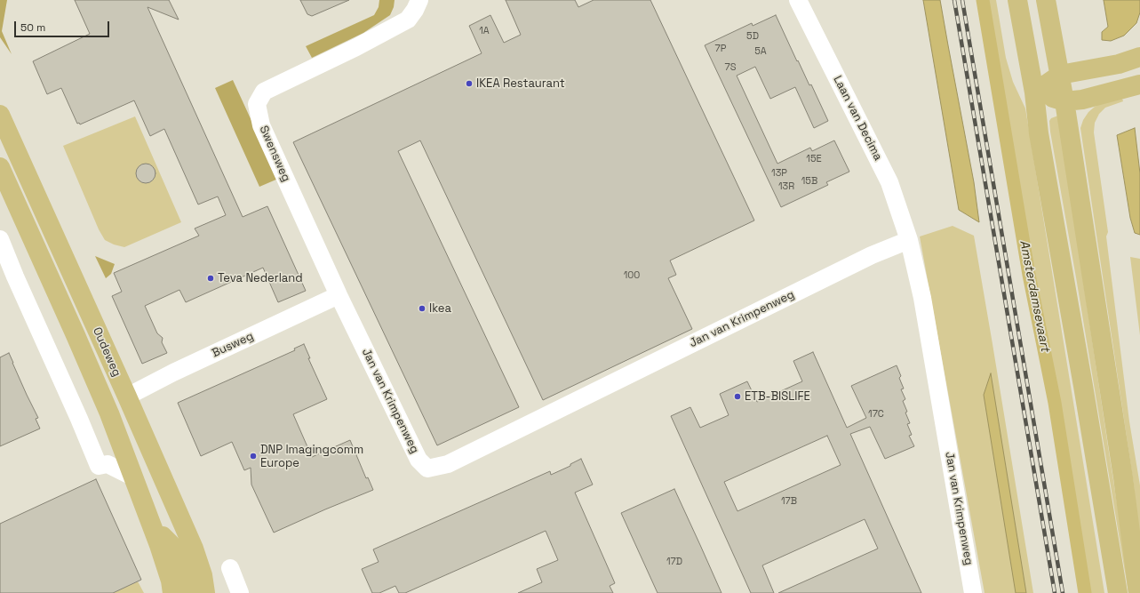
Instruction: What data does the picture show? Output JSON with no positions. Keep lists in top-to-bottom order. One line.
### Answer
{"streets":{"main road":["Oudeweg"],"street":["Laan van Decima","Swensweg","Jan van Krimpenweg","Busweg"]},"crossings":[["Laan van Decima","Jan van Krimpenweg"],["Swensweg","Jan van Krimpenweg"],["Swensweg","Busweg"],["Jan van Krimpenweg","Busweg"],["Busweg","Oudeweg"]],"water":["Amsterdamsevaart"],"places":["IKEA Restaurant","Teva Nederland","Ikea","ETB-BISLIFE","DNP Imagingcomm Europe"],"house_numbers":["1A","5D","7P","5A","7S","15E","13P","15B","13R","100","17C","17B","17D"],"scale_bar":"50 m"}
